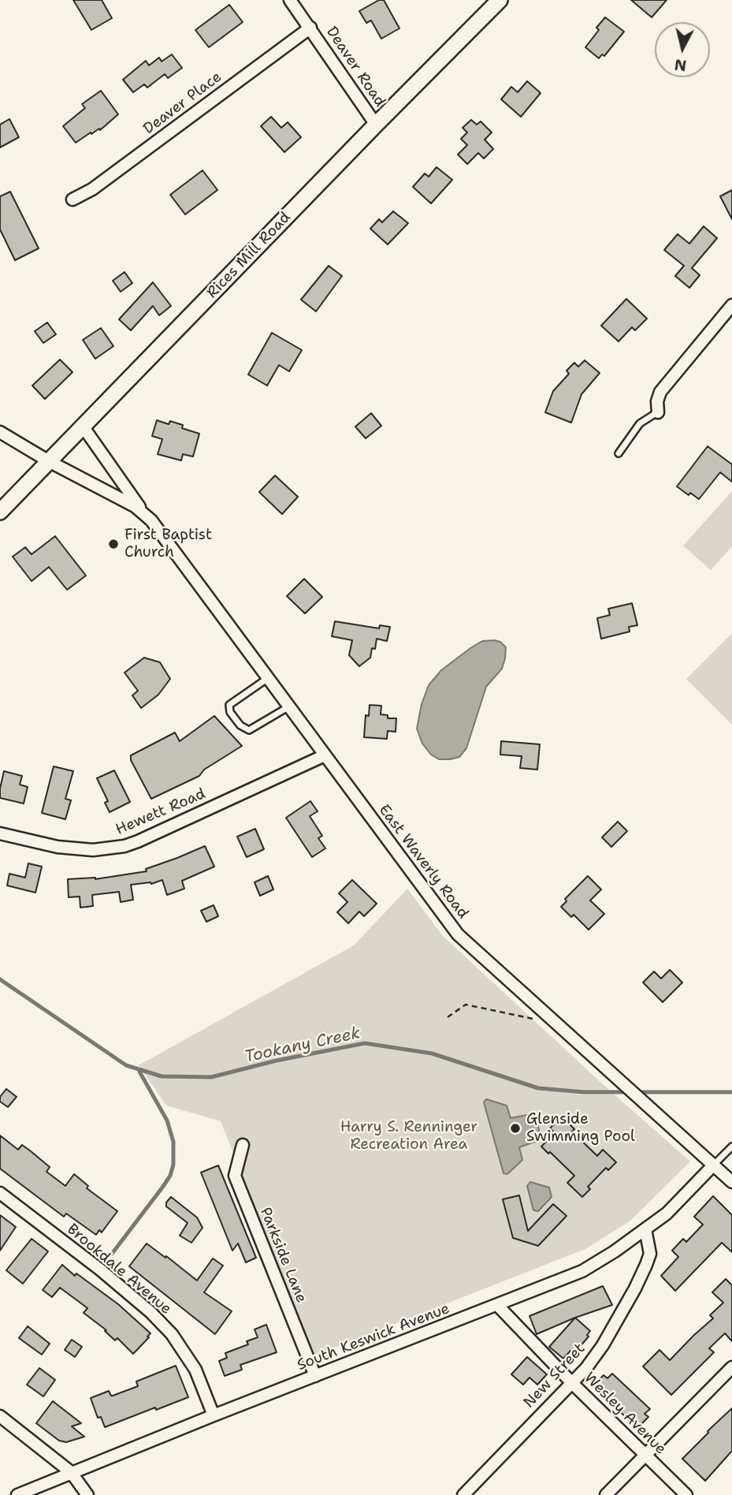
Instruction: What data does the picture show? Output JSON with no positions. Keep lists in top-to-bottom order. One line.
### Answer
{"streets":{"street":["Deaver Road","Deaver Place","Rices Mill Road","Hewett Road","East Waverly Road","Parkside Lane","Brookdale Avenue","South Keswick Avenue","New Street","Wesley Avenue"]},"crossings":[["Deaver Road","Deaver Place"],["Deaver Road","Rices Mill Road"],["Rices Mill Road","East Waverly Road"],["Hewett Road","East Waverly Road"],["East Waverly Road","South Keswick Avenue"],["Parkside Lane","South Keswick Avenue"],["Brookdale Avenue","South Keswick Avenue"],["South Keswick Avenue","New Street"],["South Keswick Avenue","Wesley Avenue"],["New Street","Wesley Avenue"]],"water":["Tookany Creek"],"parks":["Harry S. Renninger Recreation Area"],"places":["First Baptist Church","Glenside Swimming Pool"],"north":"bottom"}
